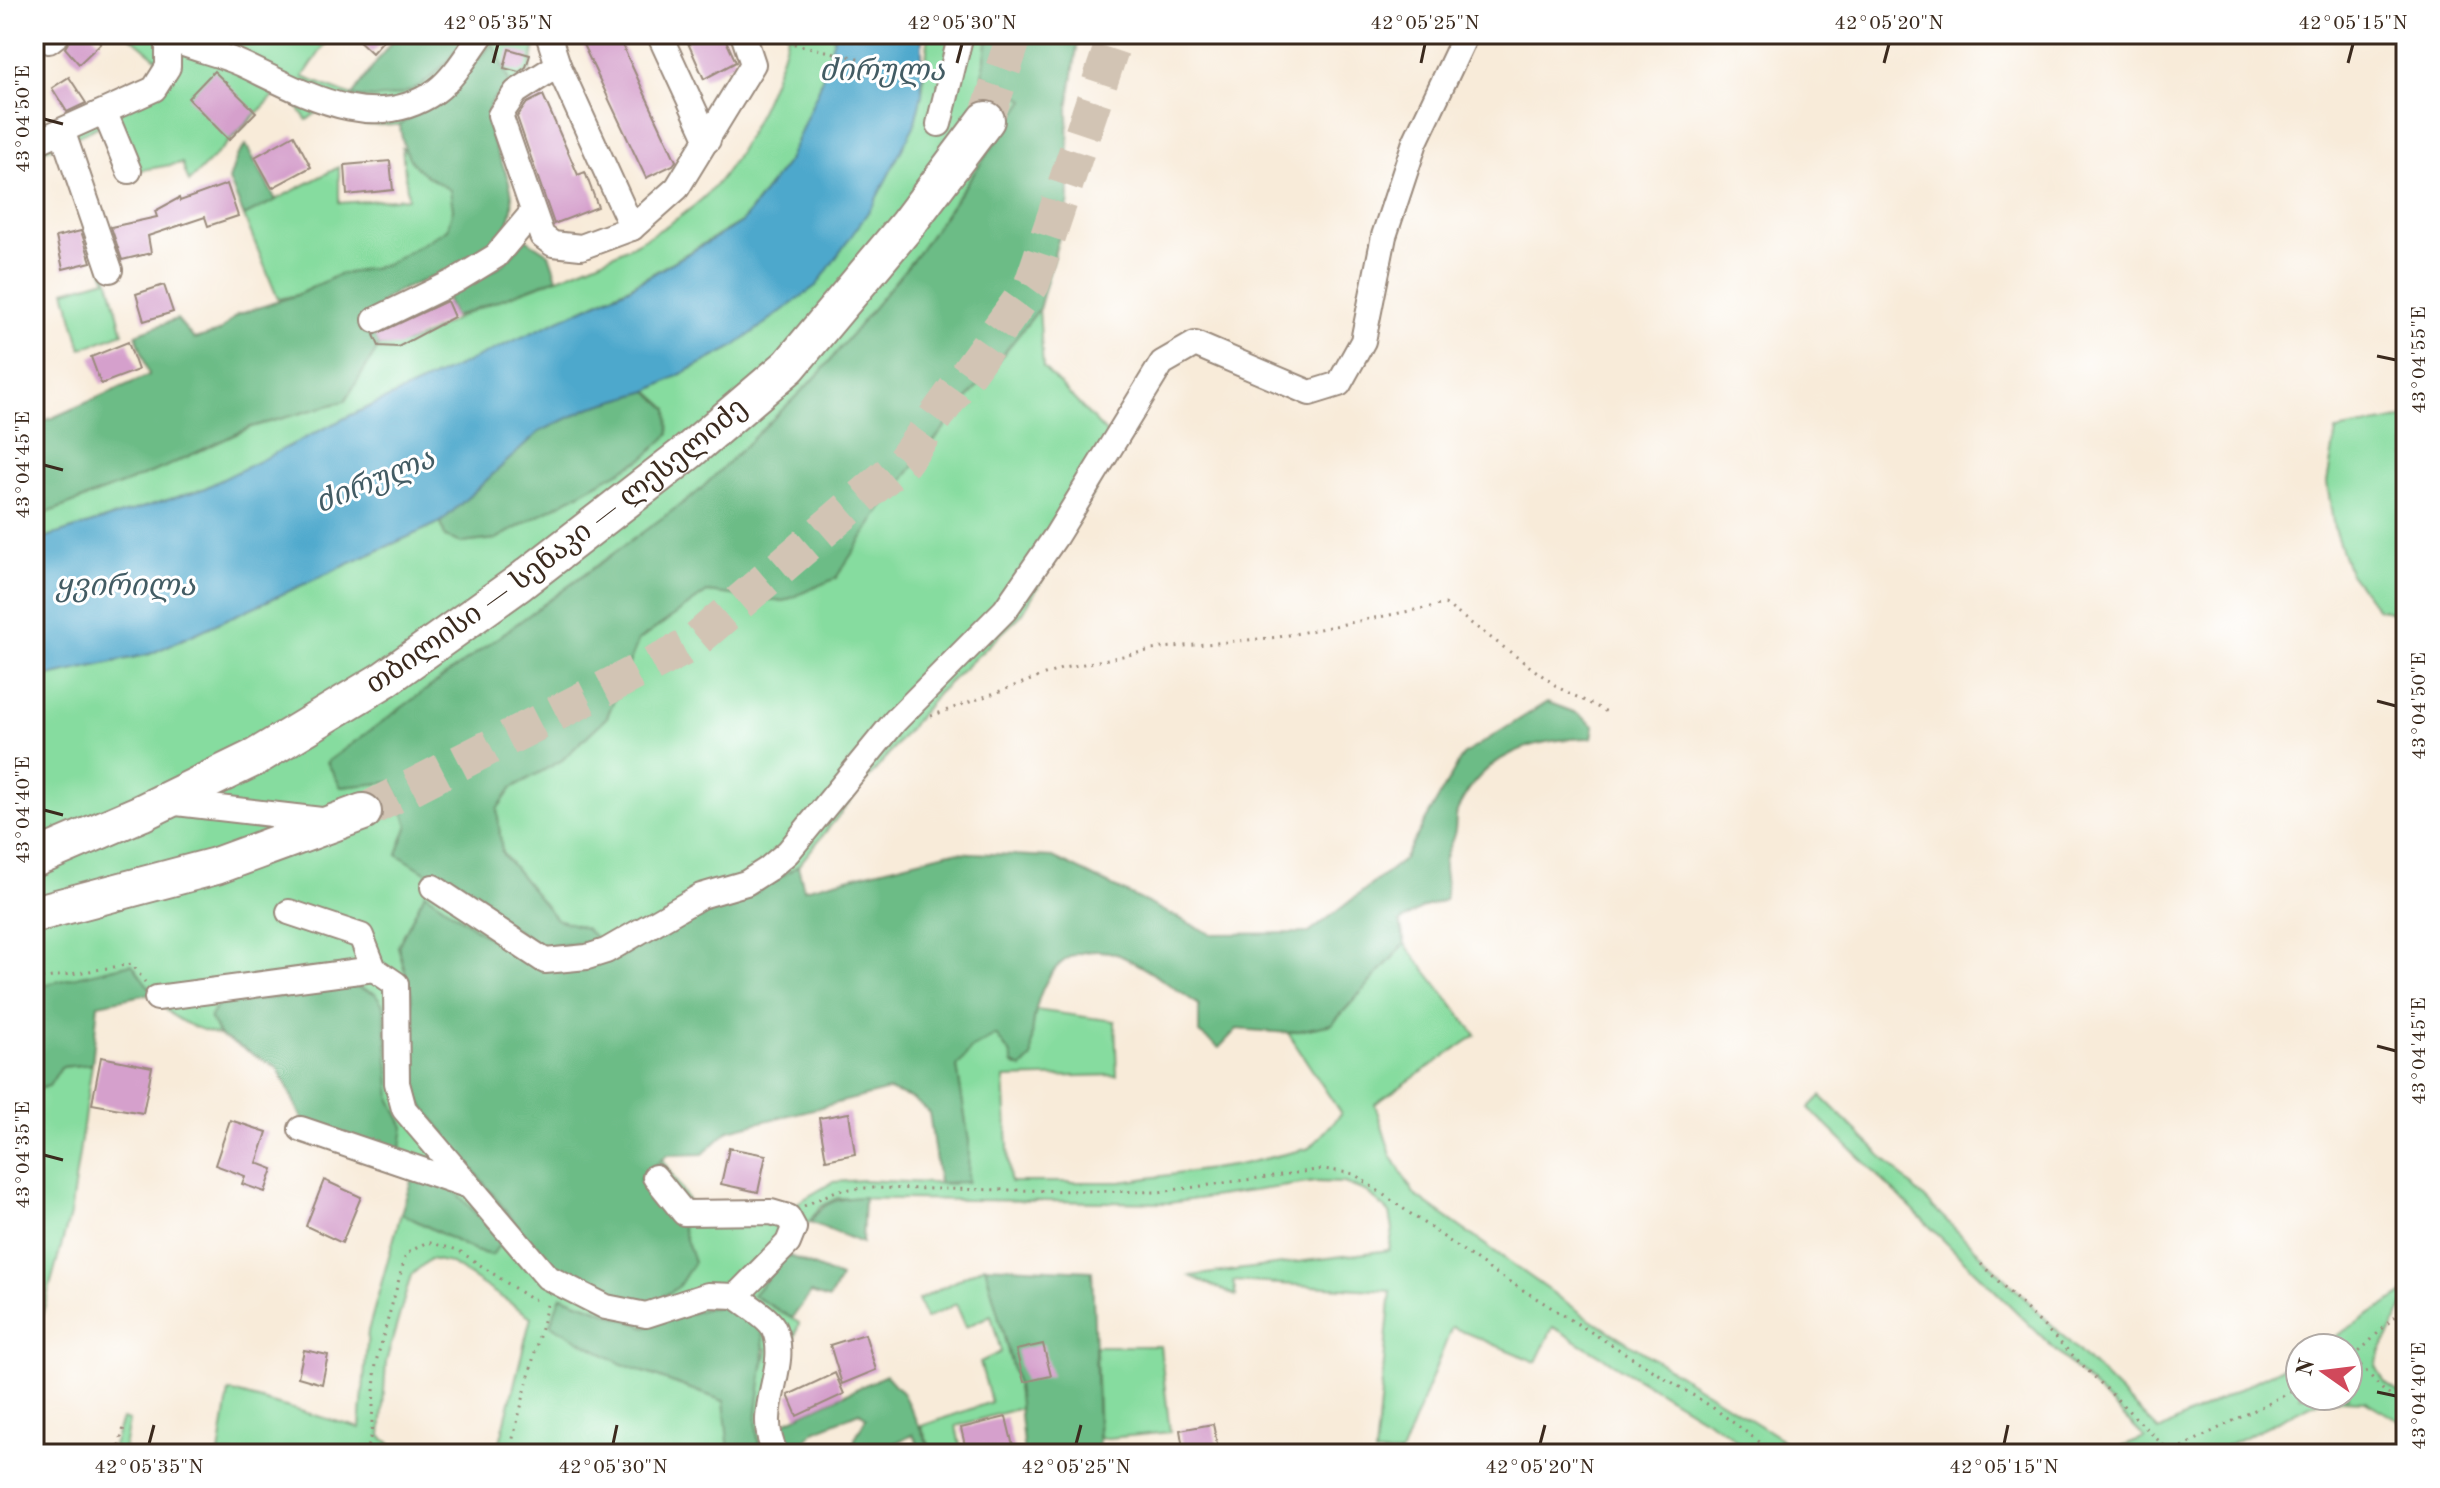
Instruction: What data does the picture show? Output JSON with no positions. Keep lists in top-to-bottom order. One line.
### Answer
{"streets":{"highway":["თბილისი — სენაკი — ლესელიძე"]},"water":["ძირულა","ყვირილა"],"north":"left","coordinates":["42°05'35\"N","42°05'30\"N","42°05'25\"N","42°05'20\"N","42°05'15\"N","43°04'50\"E","43°04'55\"E","43°04'45\"E","43°04'40\"E","43°04'35\"E"]}
